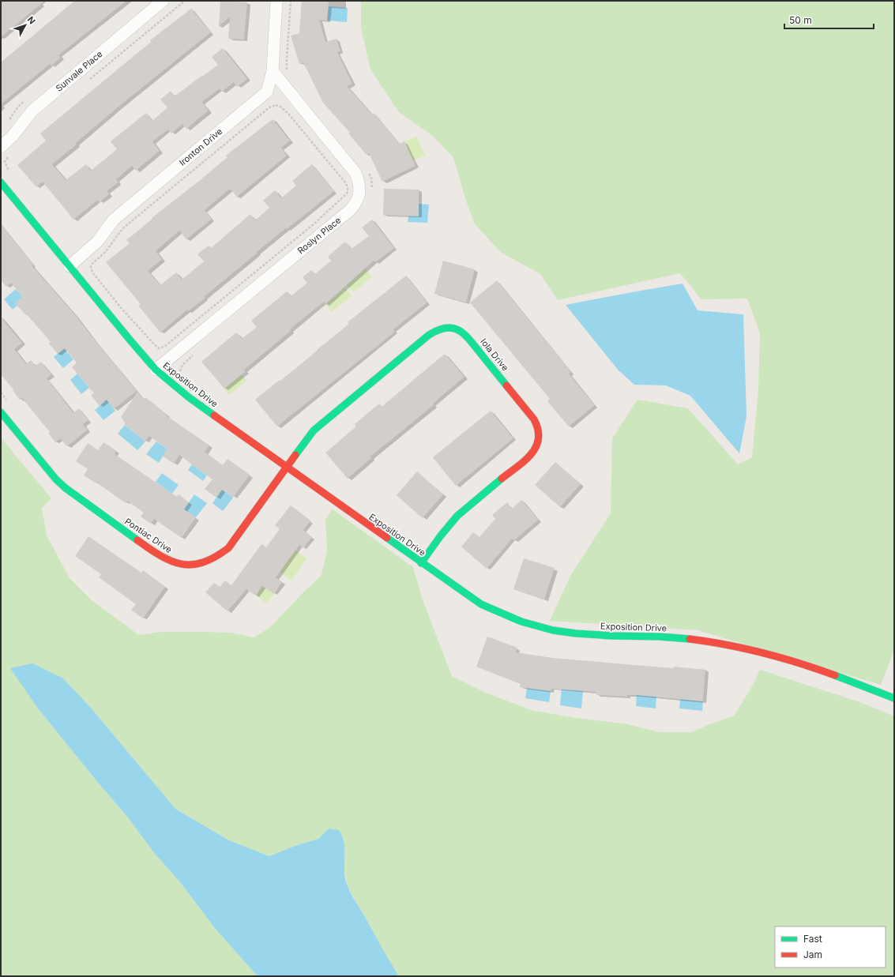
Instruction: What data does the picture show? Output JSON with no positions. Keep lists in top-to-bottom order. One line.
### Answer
{"streets":{"street":["Sunvale Place","Ironton Drive","Roslyn Place","Iola Drive","Exposition Drive","Pontiac Drive"]},"crossings":[["Ironton Drive","Roslyn Place"],["Ironton Drive","Exposition Drive"],["Roslyn Place","Exposition Drive"],["Iola Drive","Exposition Drive"],["Iola Drive","Pontiac Drive"],["Exposition Drive","Pontiac Drive"]],"legend":["Fast","Jam"],"scale_bar":"50 m","north":"top right"}
